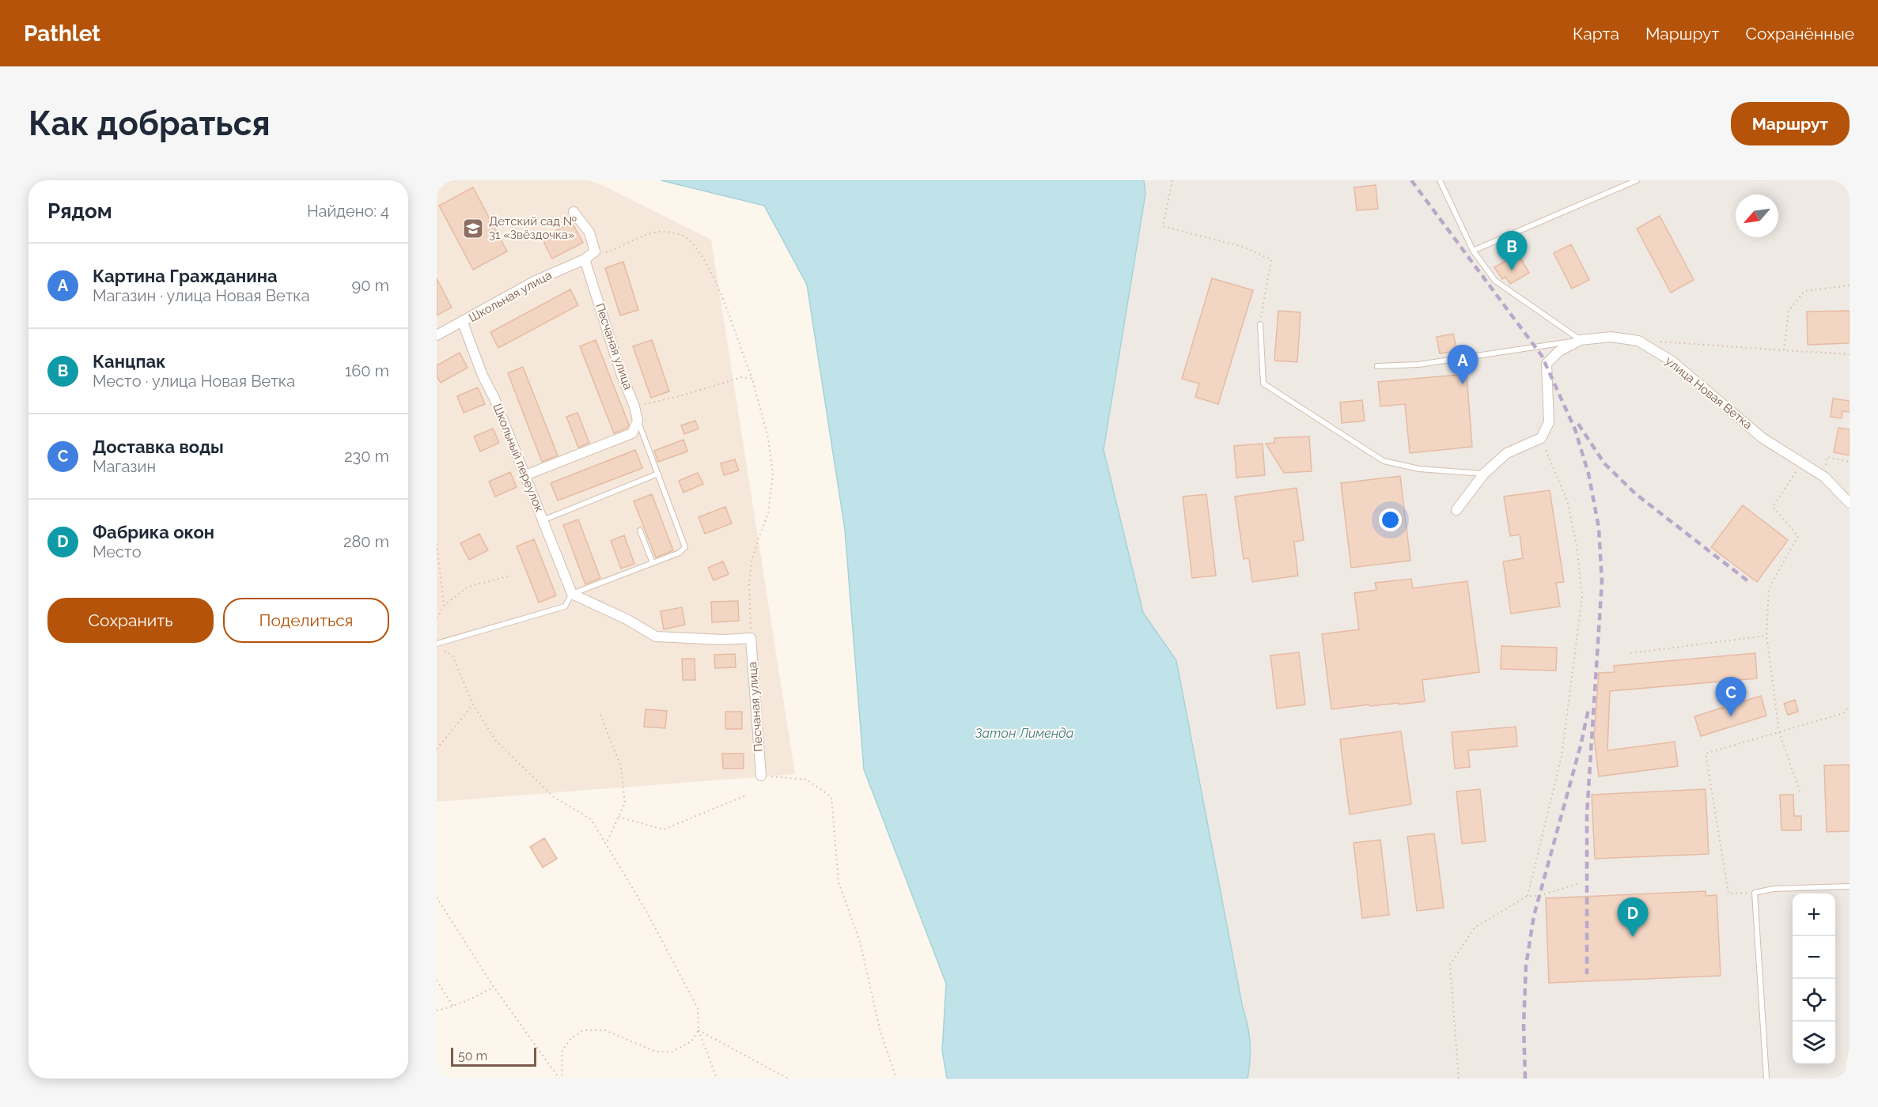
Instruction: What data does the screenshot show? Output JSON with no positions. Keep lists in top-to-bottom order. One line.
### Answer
{"streets":{"street":["Школьная улица","Песчаная улица","улица Новая Ветка","Школьный переулок"]},"crossings":[["Школьная улица","Песчаная улица"],["Школьная улица","Школьный переулок"]],"water":["Затон Лименда"],"places":{"school or university":["Детский сад № 31 «Звёздочка»"]},"scale_bar":"50 m","north":"bottom left","page":{"header":"Pathlet","nav":["Карта","Маршрут","Сохранённые"],"buttons":["Маршрут",["Сохранить","Поделиться"]],"title":"Как добраться","heading":["Рядом","Найдено: 4"],"pins":["B","A","C","D"],"list":[{"mark":"A","name":"Картина Гражданина","note":"Магазин · улица Новая Ветка","value":"90 m"},{"mark":"B","name":"Канцпак","note":"Место · улица Новая Ветка","value":"160 m"},{"mark":"C","name":"Доставка воды","note":"Магазин","value":"230 m"},{"mark":"D","name":"Фабрика окон","note":"Место","value":"280 m"}],"map_buttons":["+","−"],"scale":"50 m"}}
